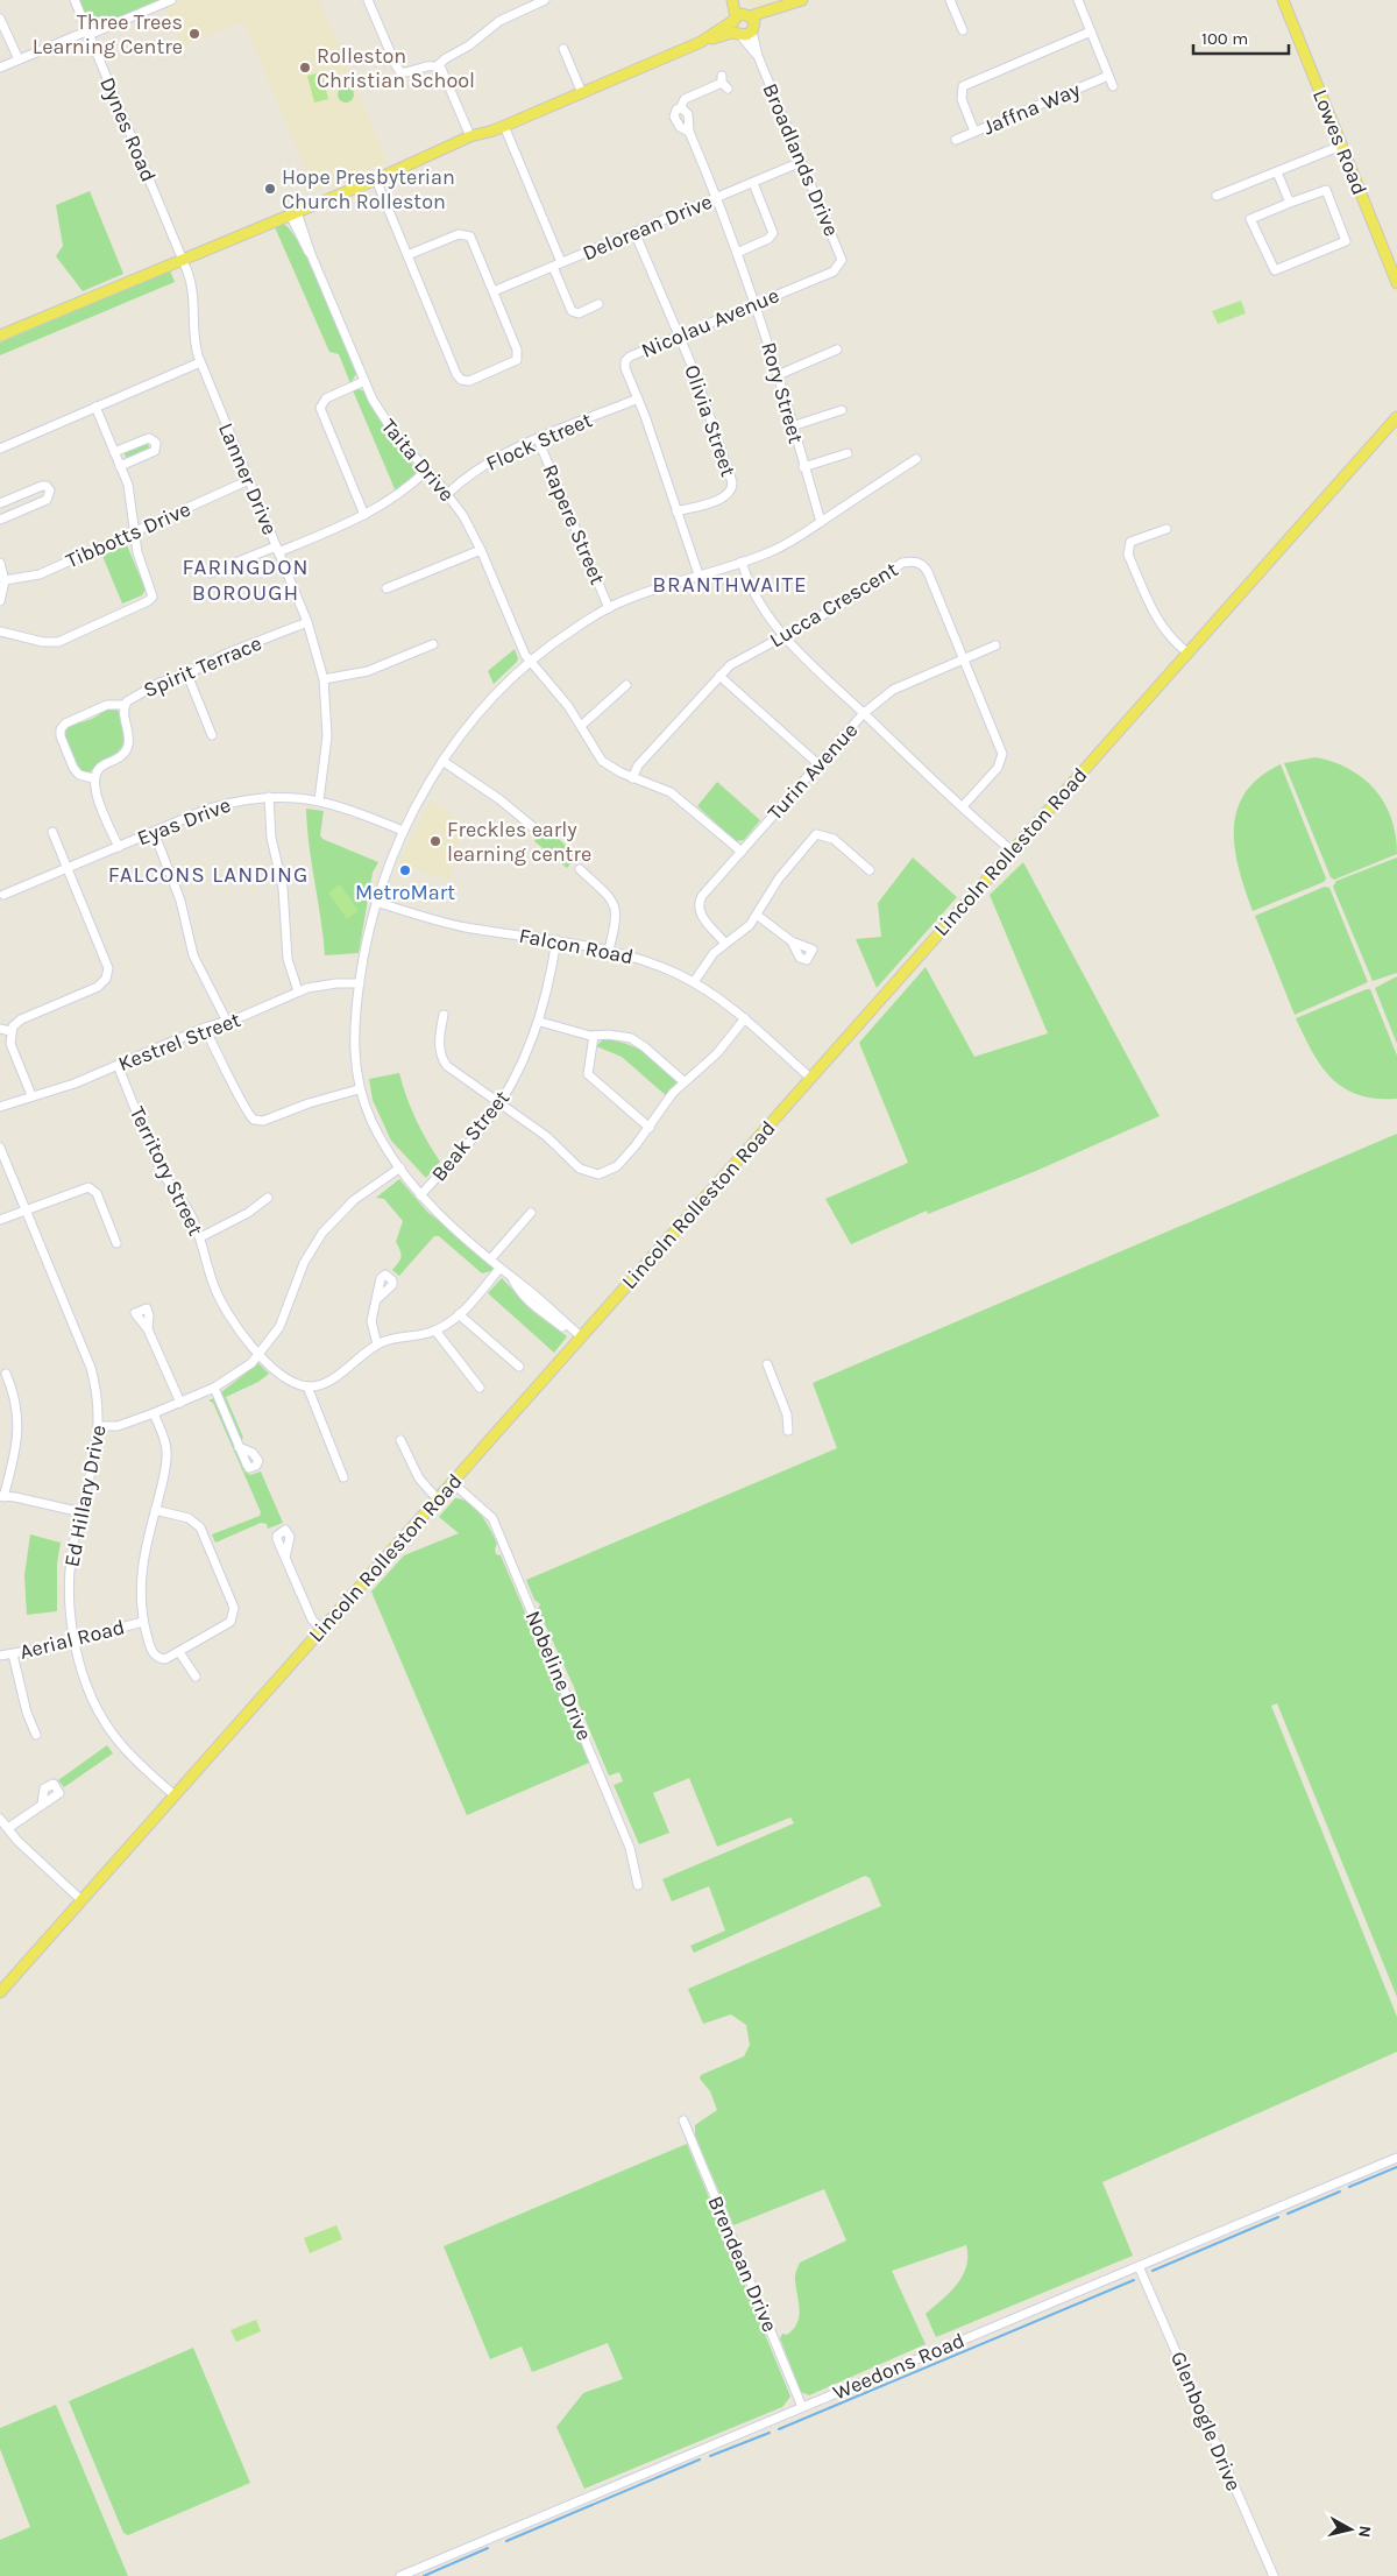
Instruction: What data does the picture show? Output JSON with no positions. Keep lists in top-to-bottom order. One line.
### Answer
{"streets":{"main road":["Lowes Road","Lincoln Rolleston Road"],"street":["Jaffna Way","Dynes Road","Broadlands Drive","Delorean Drive","Nicolau Avenue","Rory Street","Olivia Street","Flock Street","Taita Drive","Lanner Drive","Rapere Street","Tibbotts Drive","Lucca Crescent","Spirit Terrace","Turin Avenue","Eyas Drive","Falcon Road","Kestrel Street","Beak Street","Territory Street","Ed Hillary Drive","Aerial Road","Nobeline Drive","Brendean Drive","Weedons Road","Glenbogle Drive"]},"crossings":[["Dynes Road","Lanner Drive"],["Broadlands Drive","Delorean Drive"],["Broadlands Drive","Nicolau Avenue"],["Delorean Drive","Rory Street"],["Delorean Drive","Olivia Street"],["Nicolau Avenue","Rory Street"],["Nicolau Avenue","Olivia Street"],["Nicolau Avenue","Flock Street"],["Flock Street","Taita Drive"],["Flock Street","Rapere Street"],["Taita Drive","Lucca Crescent"],["Taita Drive","Turin Avenue"],["Lanner Drive","Tibbotts Drive"],["Lanner Drive","Spirit Terrace"],["Lanner Drive","Eyas Drive"],["Lucca Crescent","Turin Avenue"],["Lincoln Rolleston Road","Falcon Road"],["Lincoln Rolleston Road","Ed Hillary Drive"],["Lincoln Rolleston Road","Nobeline Drive"],["Falcon Road","Beak Street"],["Kestrel Street","Territory Street"],["Ed Hillary Drive","Aerial Road"],["Brendean Drive","Weedons Road"],["Weedons Road","Glenbogle Drive"]],"districts":["FARINGDON BOROUGH","BRANTHWAITE","FALCONS LANDING"],"places":["Three Trees Learning Centre","Rolleston Christian School","Hope Presbyterian Church Rolleston","Freckles early learning centre","MetroMart"],"scale_bar":"100 m","north":"right"}
